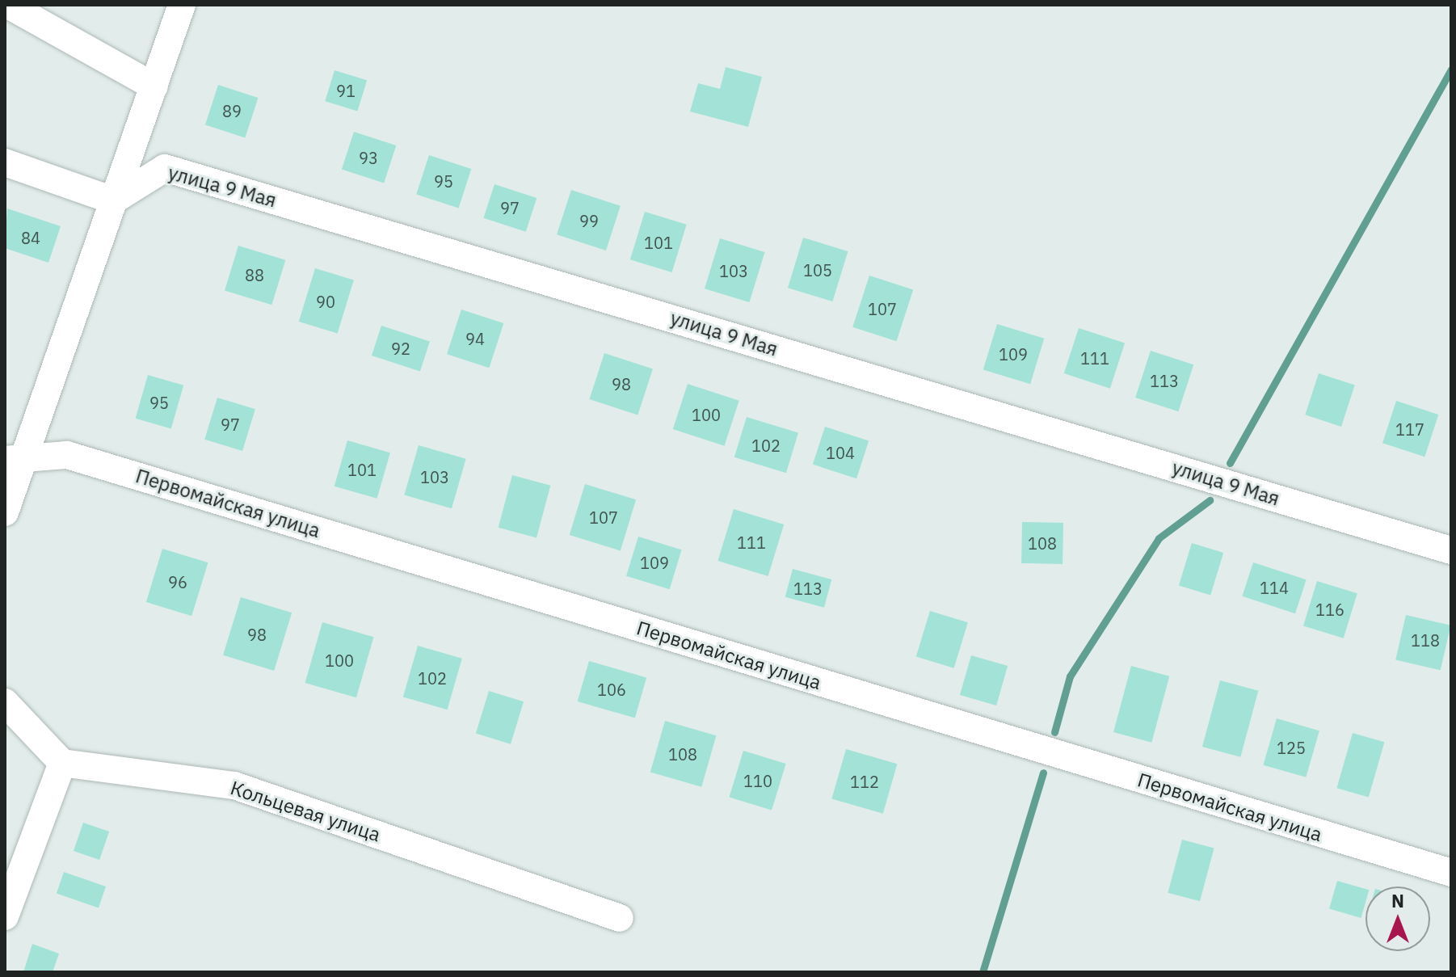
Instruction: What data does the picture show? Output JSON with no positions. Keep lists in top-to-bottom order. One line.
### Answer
{"streets":{"street":["улица 9 Мая","Первомайская улица","Кольцевая улица"]},"house_numbers":["91","89","93","95","97","99","84","101","105","103","88","90","107","94","92","109","111","113","98","95","100","97","117","102","104","101","103","107","111","108","109","96","114","113","116","98","118","100","102","106","125","108","110","112"],"north":"top"}
